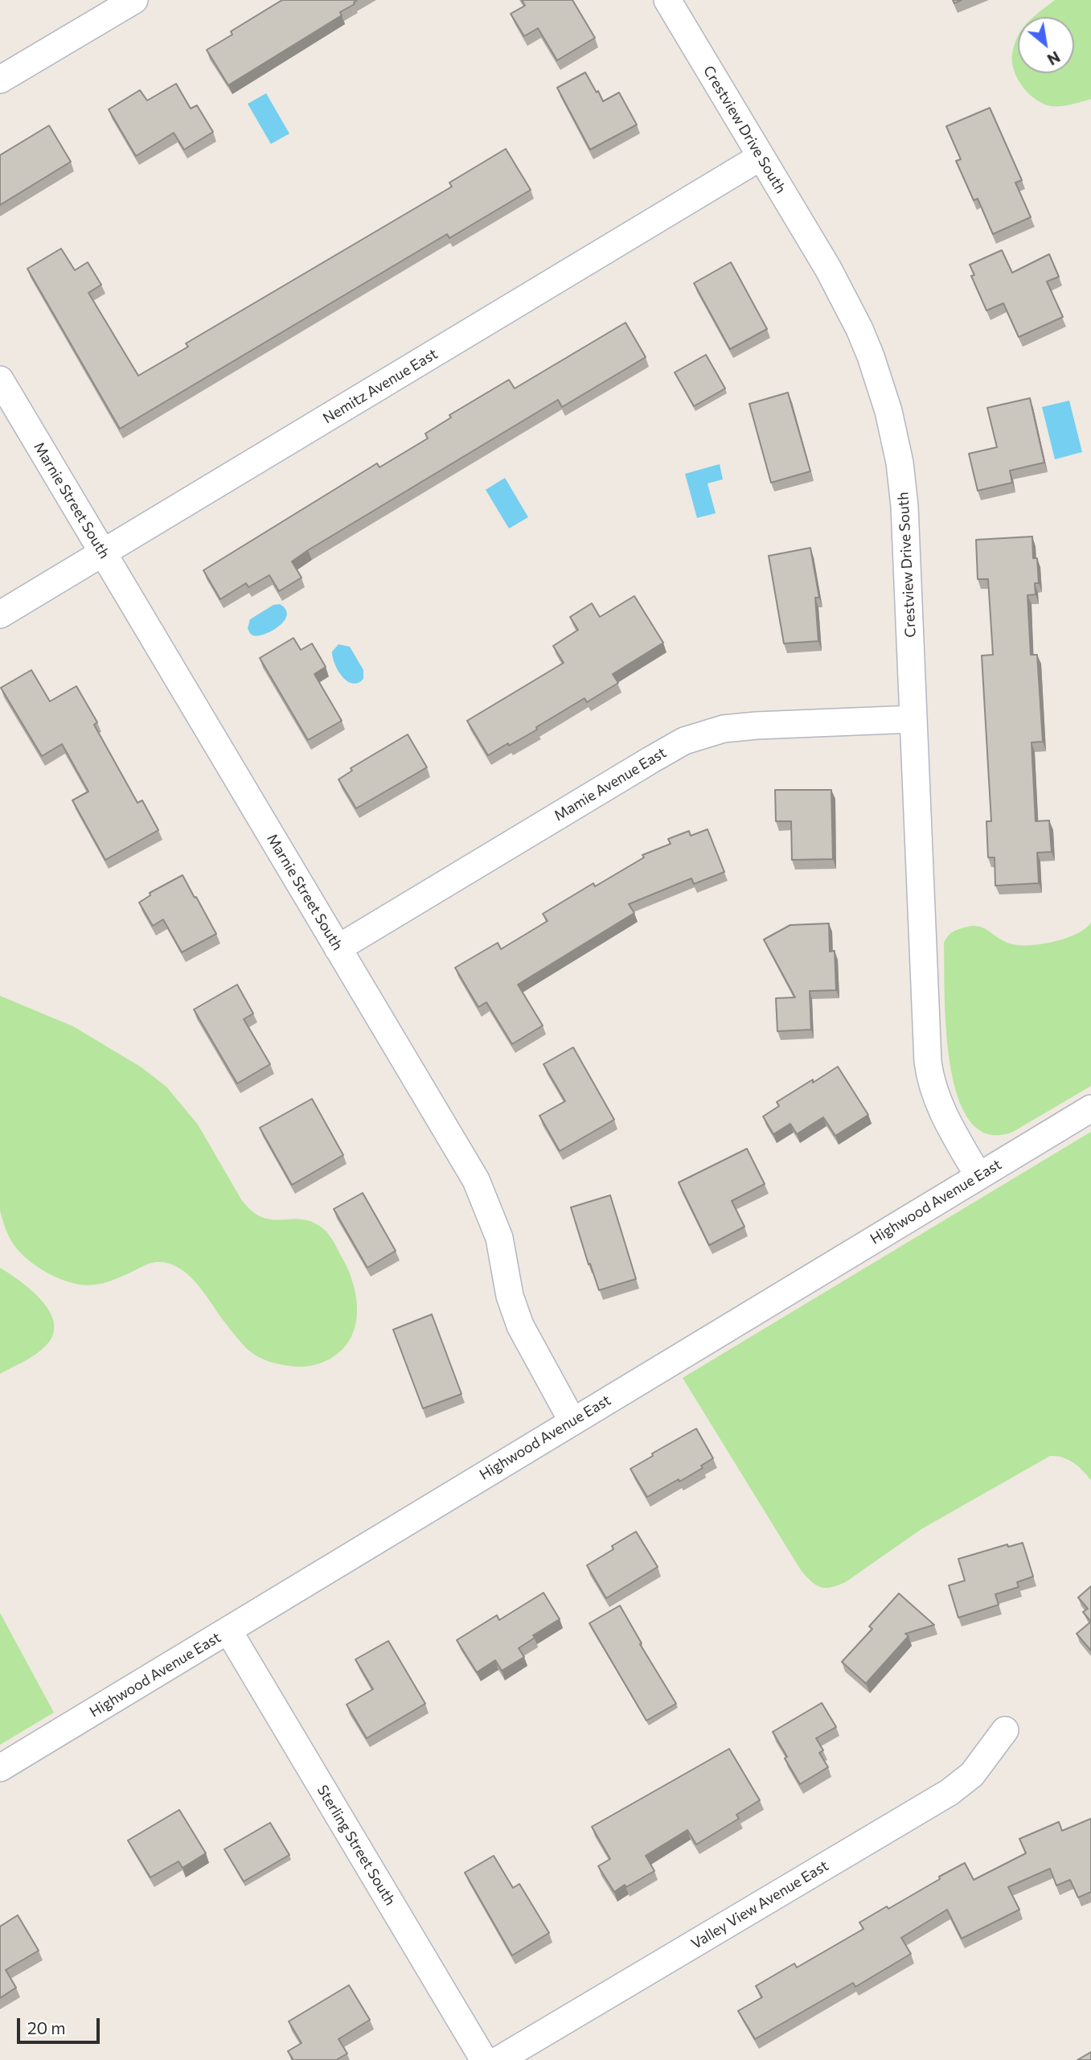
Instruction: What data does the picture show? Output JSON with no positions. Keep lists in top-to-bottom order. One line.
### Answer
{"streets":{"street":["Crestview Drive South","Nemitz Avenue East","Marnie Street South","Mamie Avenue East","Highwood Avenue East","Sterling Street South","Valley View Avenue East"]},"crossings":[["Crestview Drive South","Nemitz Avenue East"],["Crestview Drive South","Mamie Avenue East"],["Crestview Drive South","Highwood Avenue East"],["Nemitz Avenue East","Marnie Street South"],["Marnie Street South","Mamie Avenue East"],["Marnie Street South","Highwood Avenue East"],["Highwood Avenue East","Sterling Street South"]],"scale_bar":"20 m","north":"bottom right"}
